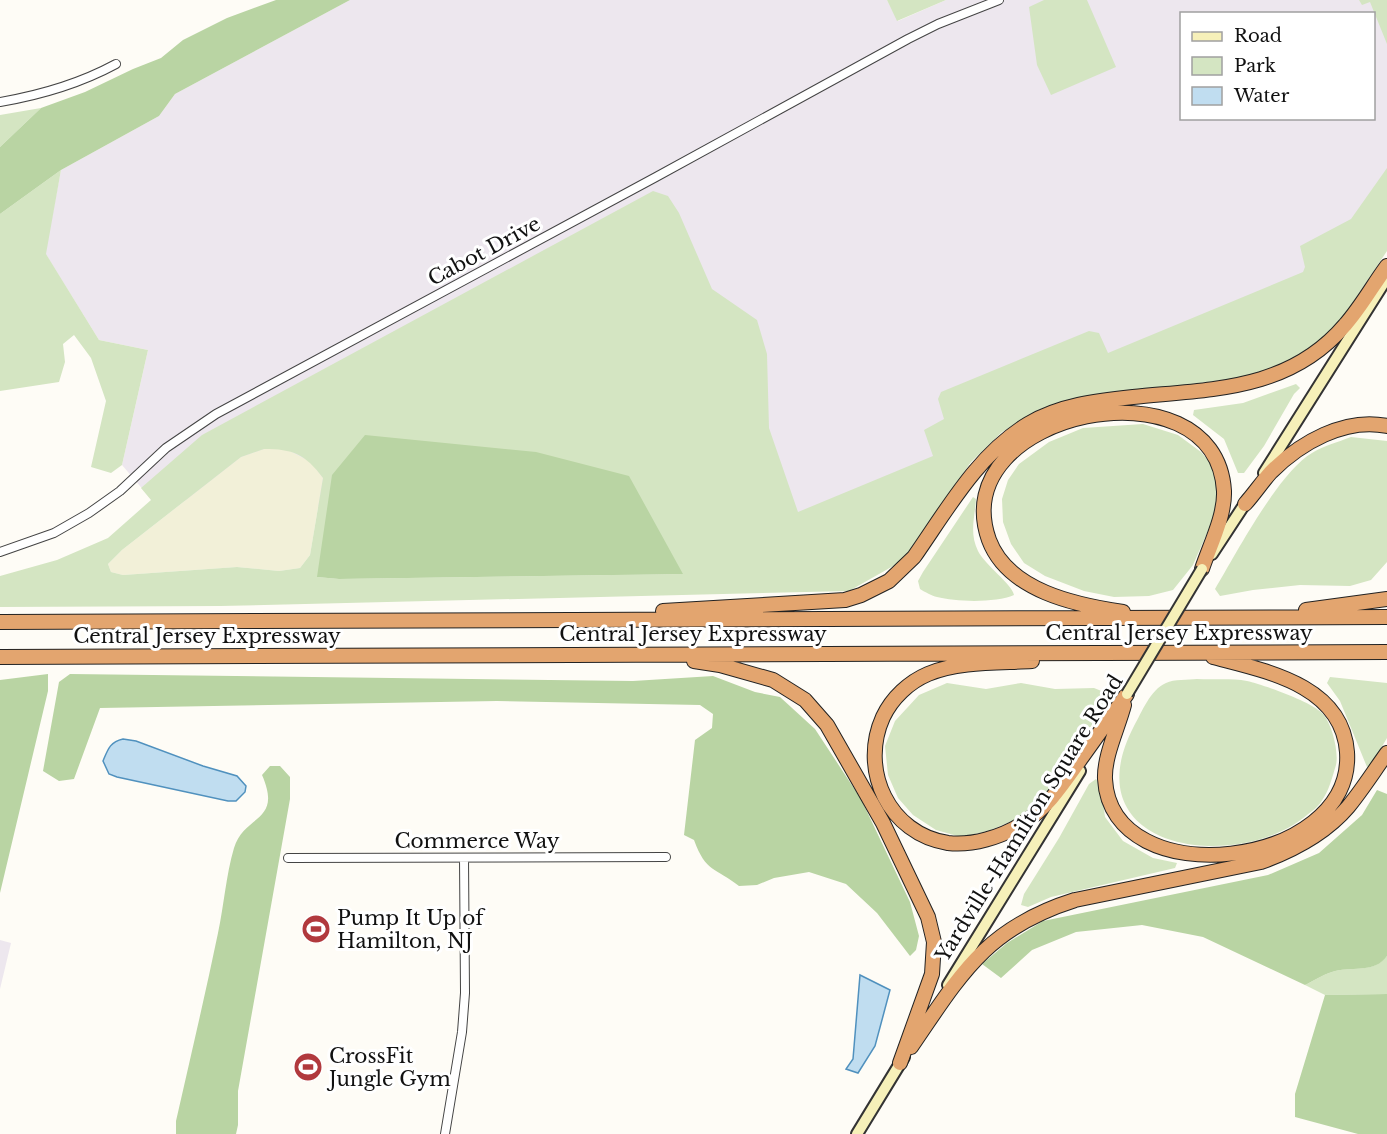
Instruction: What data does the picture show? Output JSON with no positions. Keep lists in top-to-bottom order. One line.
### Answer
{"streets":{"highway":["Central Jersey Expressway"],"street":["Cabot Drive","Yardville-Hamilton Square Road","Commerce Way"]},"places":{"sports":["Pump It Up of Hamilton, NJ","CrossFit Jungle Gym"]},"legend":["Road","Park","Water"]}
